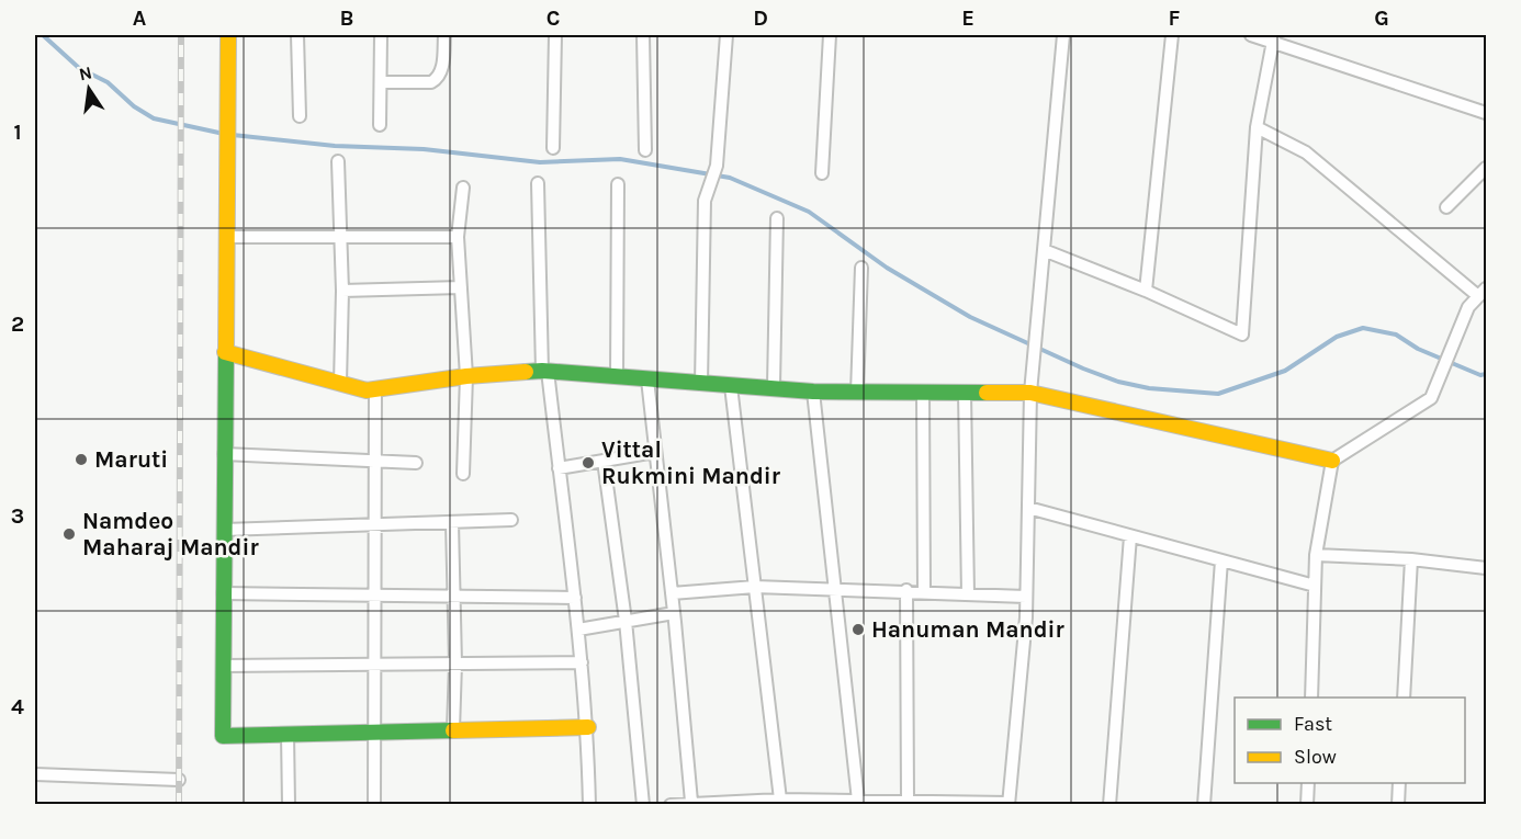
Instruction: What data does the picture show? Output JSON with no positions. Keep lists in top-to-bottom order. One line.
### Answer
{"places":["Maruti","Vittal Rukmini Mandir","Namdeo Maharaj Mandir","Hanuman Mandir"],"legend":["Fast","Slow"],"north":"top","grid":{"columns":["A","B","C","D","E","F","G"],"rows":["1","2","3","4"]}}
